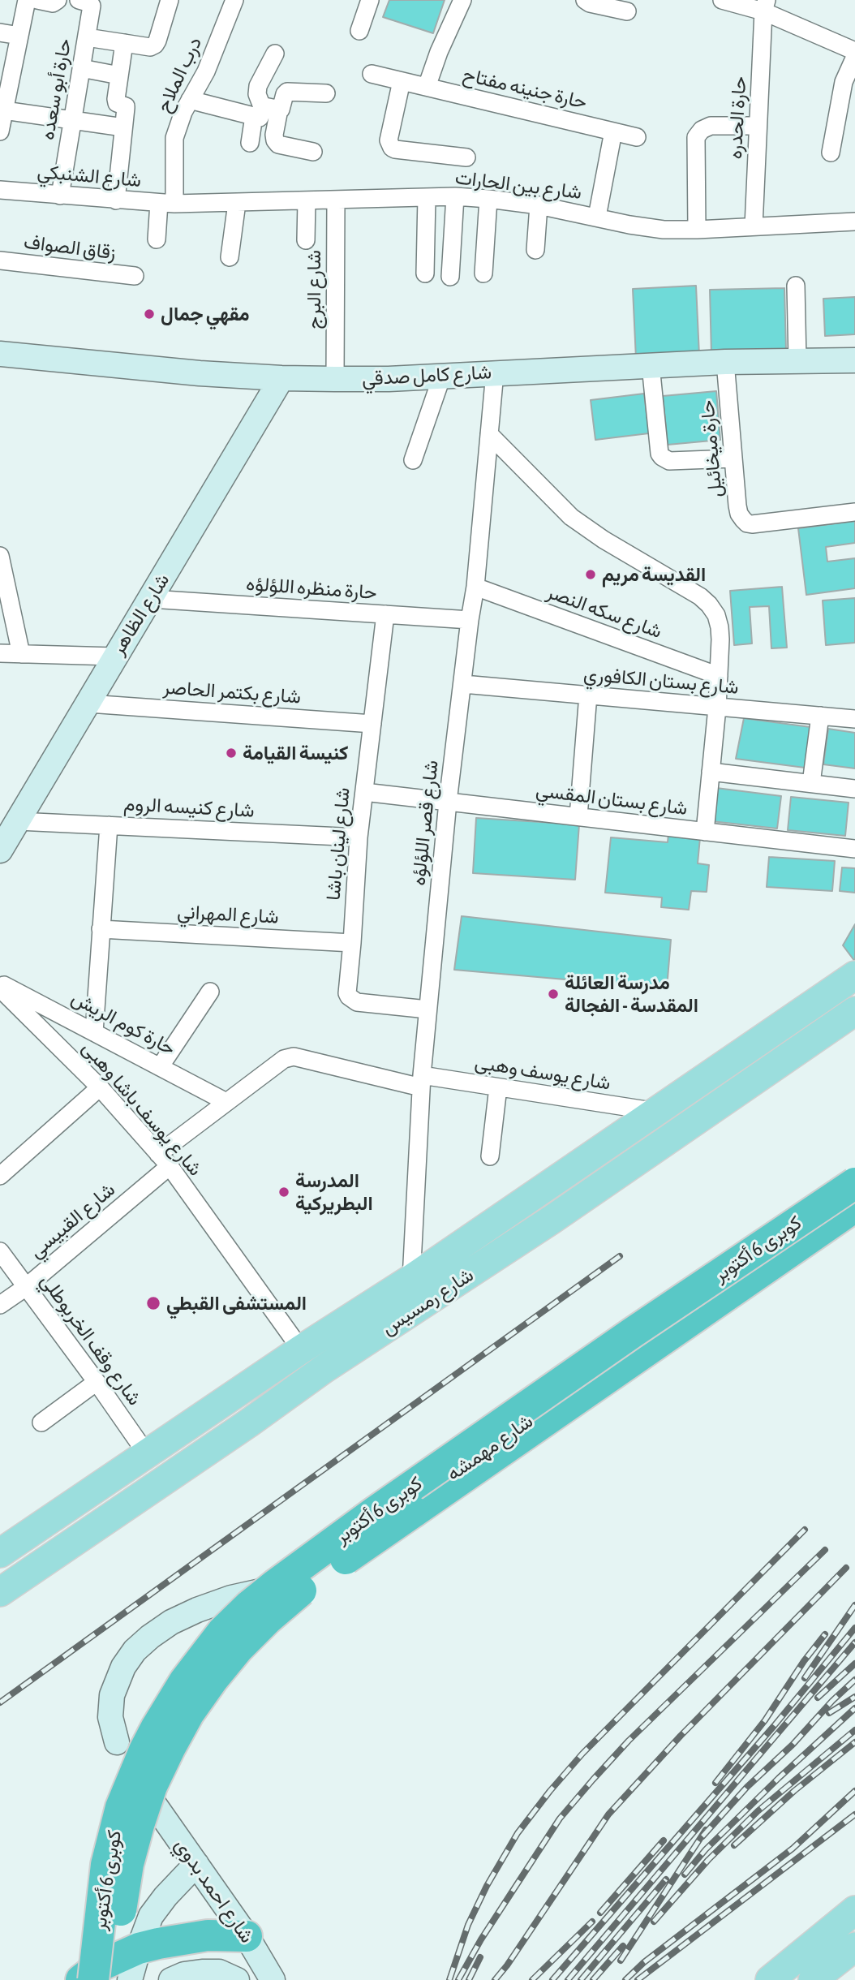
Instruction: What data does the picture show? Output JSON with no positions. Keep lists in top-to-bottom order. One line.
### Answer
{"streets":{"highway":["كوبرى 6 أكتوبر"],"main road":["شارع كامل صدقي","شارع الظاهر","شارع رمسيس","شارع مهمشه","شارع احمد بدوي"],"street":["درب الملاح","حارة جنينه مفتاح","حارة أبو سعده","حارة الحدره","شارع الشنبكي","شارع بين الحارات","زقاق الصواف","شارع البرج","حارة ميخائيل","حارة منظره اللؤلؤه","شارع سكه النصر","شارع بستان الكافوري","شارع بكتمر الحاصر","شارع بستان المقسي","شارع كنيسه الروم","شارع قصر اللؤلؤه","شارع لينان باشا","شارع المهراني","حارة كوم الريش","شارع يوسف وهبى","شارع يوسف باشا وهبى","شارع القبيسي","شارع وقف الخربوطلي"]},"crossings":[["درب الملاح","شارع الشنبكي"],["درب الملاح","شارع بين الحارات"],["حارة أبو سعده","شارع الشنبكي"],["حارة الحدره","شارع بين الحارات"],["شارع الشنبكي","شارع بين الحارات"],["شارع بين الحارات","شارع البرج"],["شارع البرج","شارع كامل صدقي"],["شارع كامل صدقي","حارة ميخائيل"],["شارع كامل صدقي","شارع الظاهر"],["شارع كامل صدقي","شارع قصر اللؤلؤه"],["حارة منظره اللؤلؤه","شارع الظاهر"],["حارة منظره اللؤلؤه","شارع قصر اللؤلؤه"],["حارة منظره اللؤلؤه","شارع لينان باشا"],["شارع سكه النصر","شارع قصر اللؤلؤه"],["شارع الظاهر","شارع بكتمر الحاصر"],["شارع الظاهر","شارع كنيسه الروم"],["شارع بستان الكافوري","شارع قصر اللؤلؤه"],["شارع بكتمر الحاصر","شارع لينان باشا"],["شارع بستان المقسي","شارع قصر اللؤلؤه"],["شارع بستان المقسي","شارع لينان باشا"],["شارع كنيسه الروم","شارع لينان باشا"],["شارع قصر اللؤلؤه","شارع لينان باشا"],["شارع قصر اللؤلؤه","شارع يوسف وهبى"],["شارع قصر اللؤلؤه","شارع رمسيس"],["شارع لينان باشا","شارع المهراني"],["حارة كوم الريش","شارع يوسف وهبى"],["حارة كوم الريش","شارع القبيسي"],["شارع يوسف وهبى","شارع القبيسي"],["شارع يوسف وهبى","شارع رمسيس"],["شارع يوسف باشا وهبى","شارع القبيسي"],["شارع يوسف باشا وهبى","شارع رمسيس"],["شارع القبيسي","شارع وقف الخربوطلي"],["شارع رمسيس","شارع وقف الخربوطلي"]],"places":["مقهي جمال","القديسة مريم","كنيسة القيامة","مدرسة العائلة المقدسة - الفجالة","المدرسة البطريركية","المستشفى القبطي"]}
